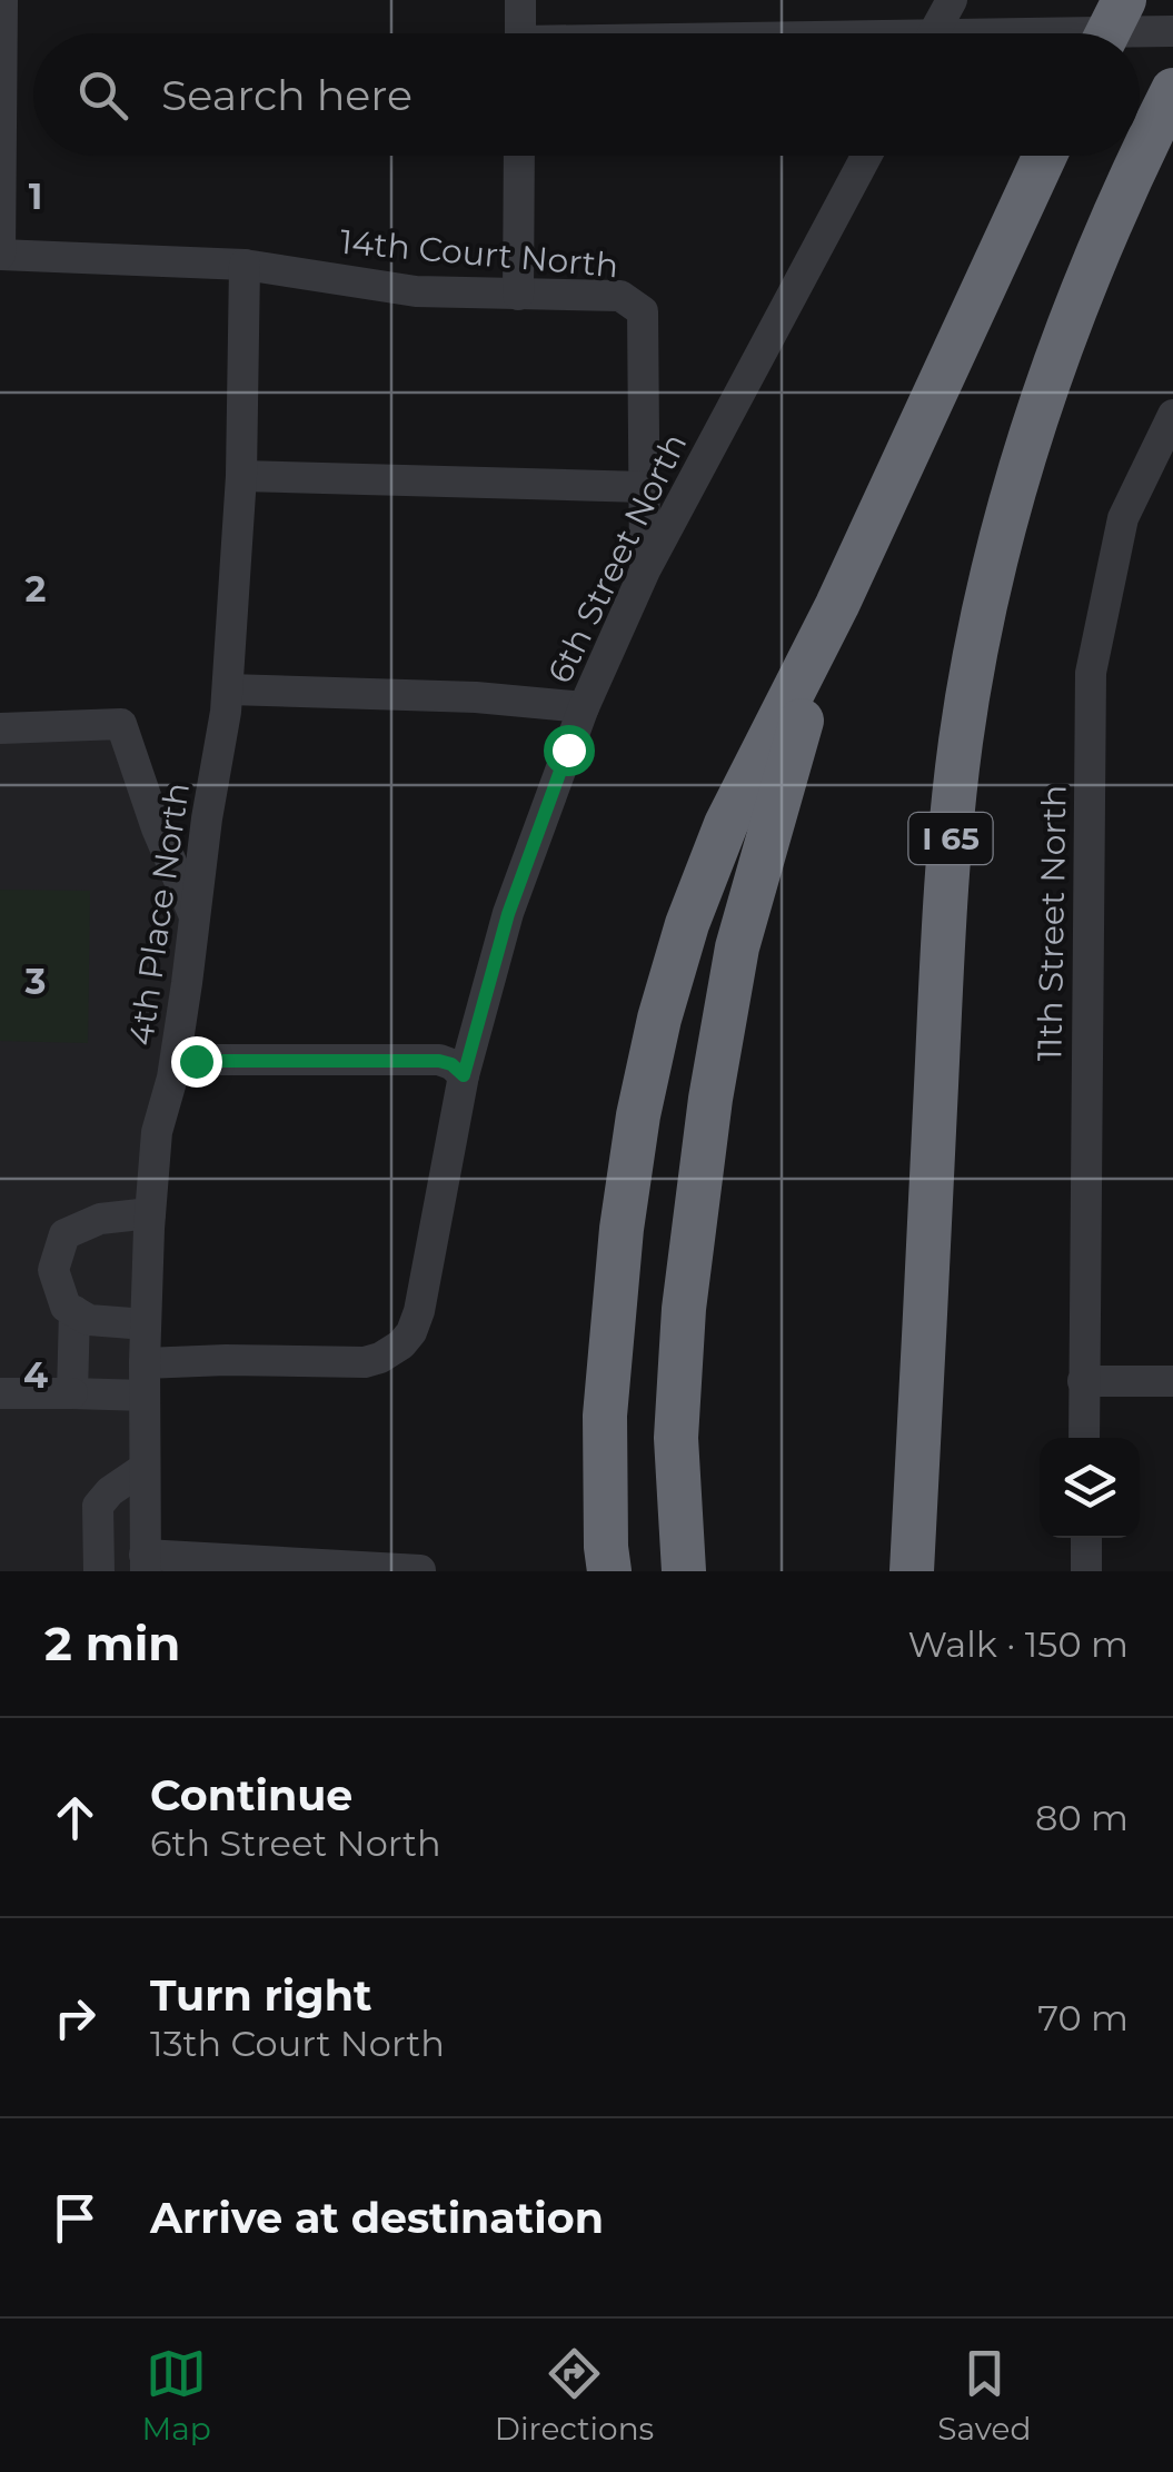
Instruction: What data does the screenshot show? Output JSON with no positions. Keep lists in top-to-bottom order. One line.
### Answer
{"streets":{"highway":["I 65"],"street":["14th Court North","6th Street North","4th Place North","11th Street North"]},"crossings":[["14th Court North","4th Place North"],["6th Street North","4th Place North"]],"page":{"search":"Search here","heading":["2 min","Walk · 150 m"],"list":[["Continue","6th Street North","80 m"],["Turn right","13th Court North","70 m"],"Arrive at destination"],"nav":["Map","Directions","Saved"]},"grid":{"rows":["1","2","3","4"]}}
